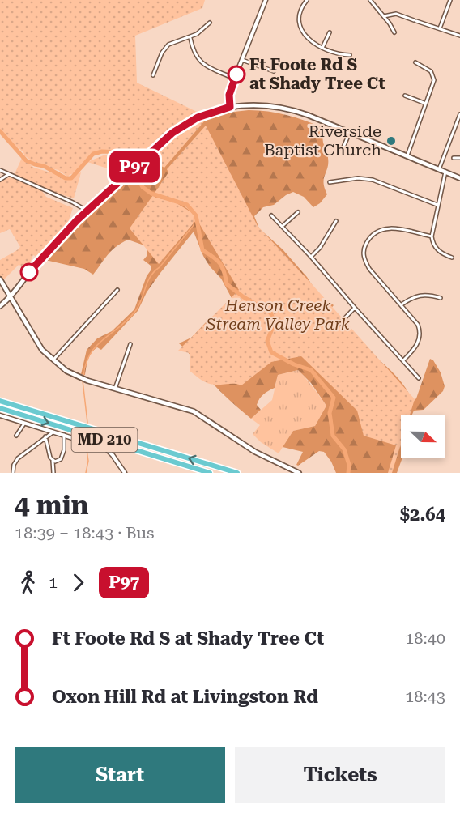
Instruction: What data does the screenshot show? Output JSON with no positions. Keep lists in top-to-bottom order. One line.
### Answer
{"streets":{"highway":["MD 210"]},"parks":["Henson Creek Stream Valley Park"],"places":["Ft Foote Rd S at Shady Tree Ct","Riverside Baptist Church"],"lines":["bus line P97"],"north":"right","page":{"on_map":"P97","heading":["4 min","18:39 – 18:43 · Bus","$2.64"],"legs":["1","P97"],"list":[{"name":"Ft Foote Rd S at Shady Tree Ct","value":"18:40"},{"name":"Oxon Hill Rd at Livingston Rd","value":"18:43"}],"buttons":["Start","Tickets"]}}
